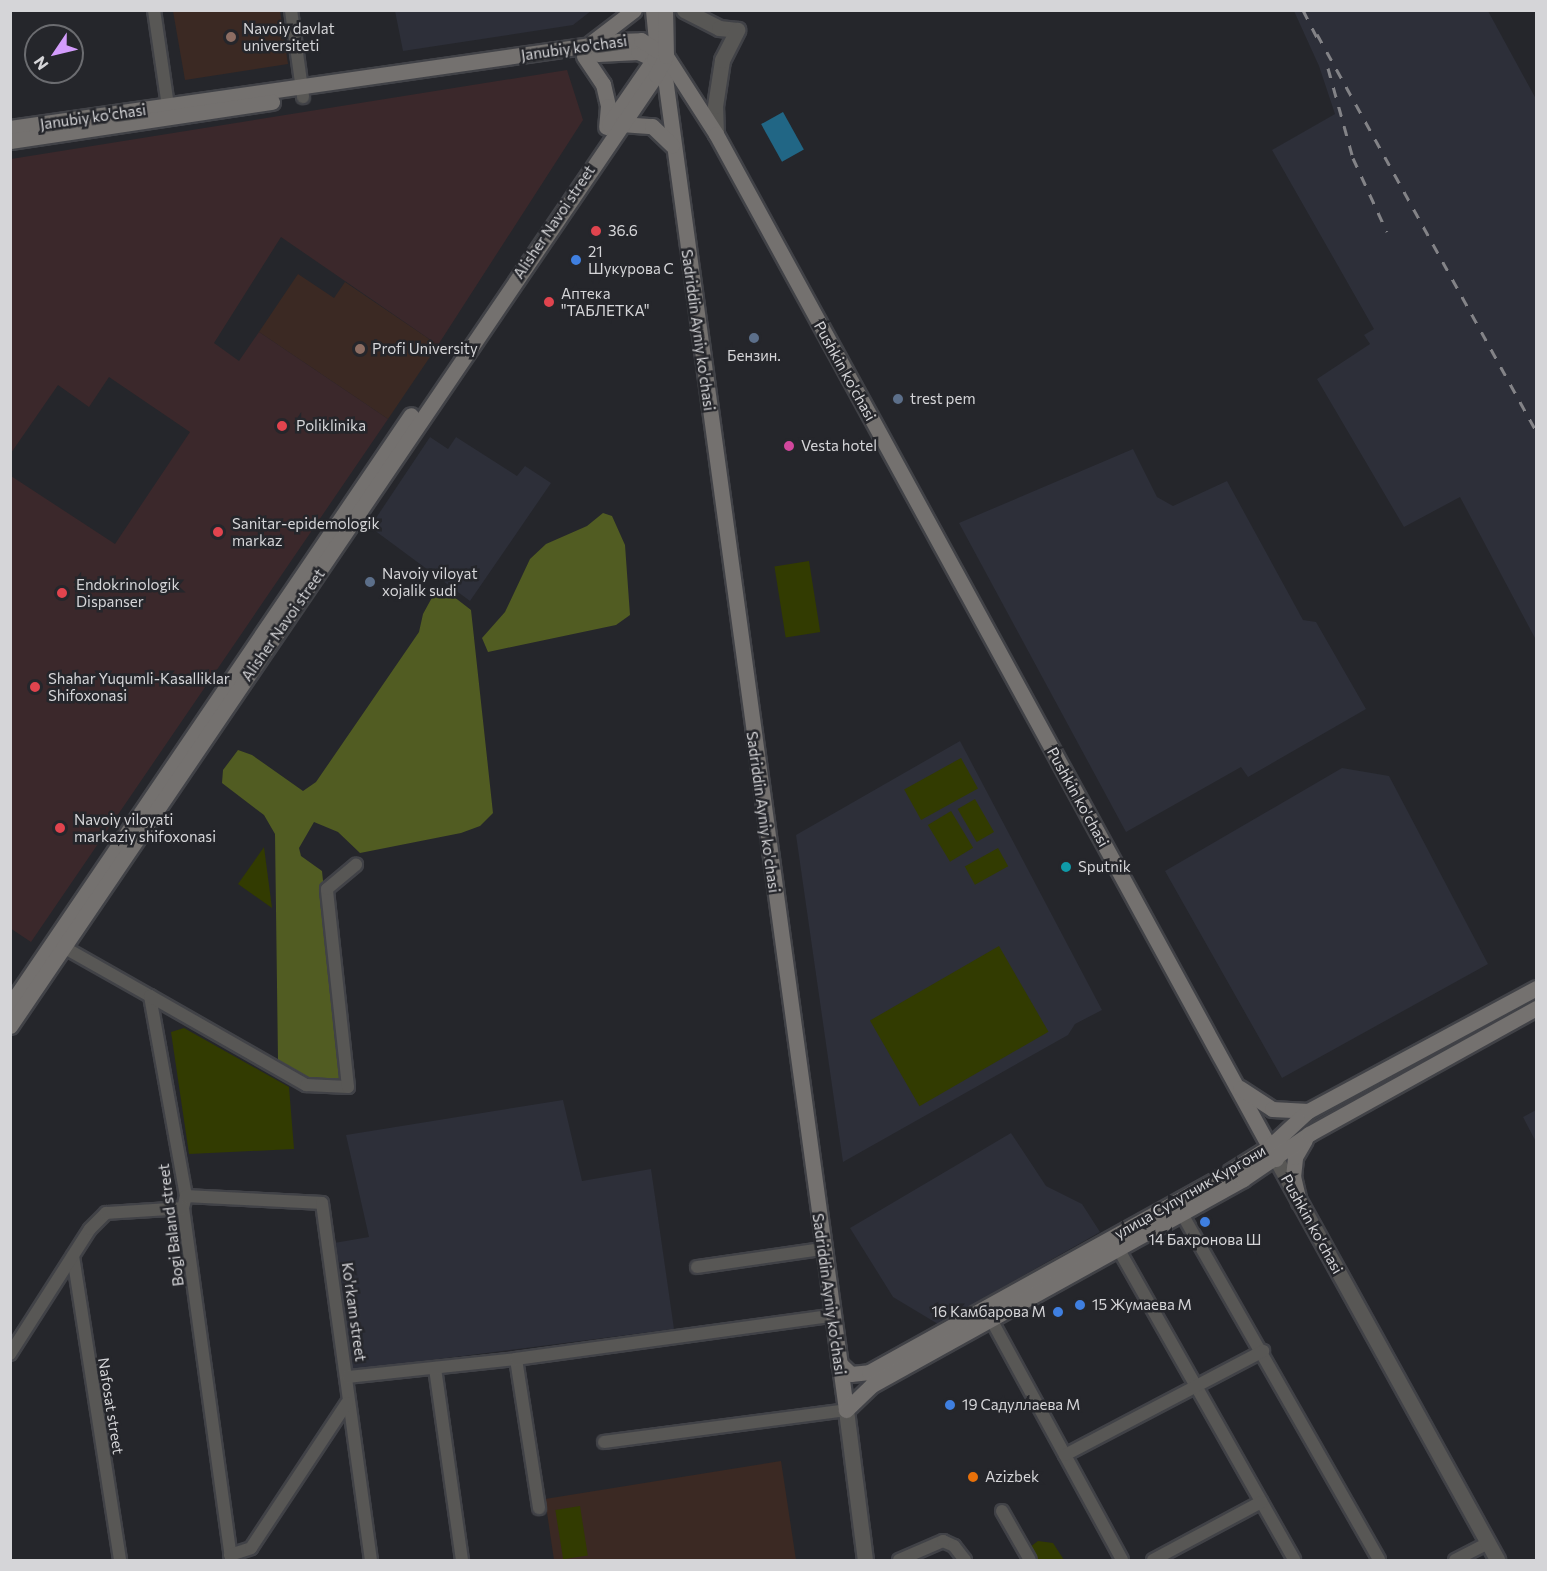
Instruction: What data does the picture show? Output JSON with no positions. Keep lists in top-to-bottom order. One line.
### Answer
{"streets":{"main road":["Janubiy ko'chasi","Alisher Navoi street","Sadriddin Ayniy ko'chasi","Pushkin ko'chasi","улица Супутник Кургони"],"street":["Bogi Baland street","Ko'rkam street","Nafosat street"]},"crossings":[["Janubiy ko'chasi","Alisher Navoi street"],["Janubiy ko'chasi","Sadriddin Ayniy ko'chasi"],["Janubiy ko'chasi","Pushkin ko'chasi"],["Alisher Navoi street","Sadriddin Ayniy ko'chasi"],["Alisher Navoi street","Pushkin ko'chasi"],["Sadriddin Ayniy ko'chasi","Pushkin ko'chasi"],["Pushkin ko'chasi","улица Супутник Кургони"],["Bogi Baland street","Ko'rkam street"]],"places":["Navoiy davlat universiteti","36.6","21 Шукурова С","Аптека \"ТАБЛЕТКА\"","Бензин.","Profi University","trest pem","Poliklinika","Vesta hotel","Sanitar-epidemologik markaz","Navoiy viloyat xojalik sudi","Endokrinologik Dispanser","Shahar Yuqumli-Kasalliklar Shifoxonasi","Navoiy viloyati markaziy shifoxonasi","Sputnik","14 Бахронова Ш","15 Жумаева М","16 Камбарова М","19 Садуллаева М","Azizbek"],"north":"bottom left"}
